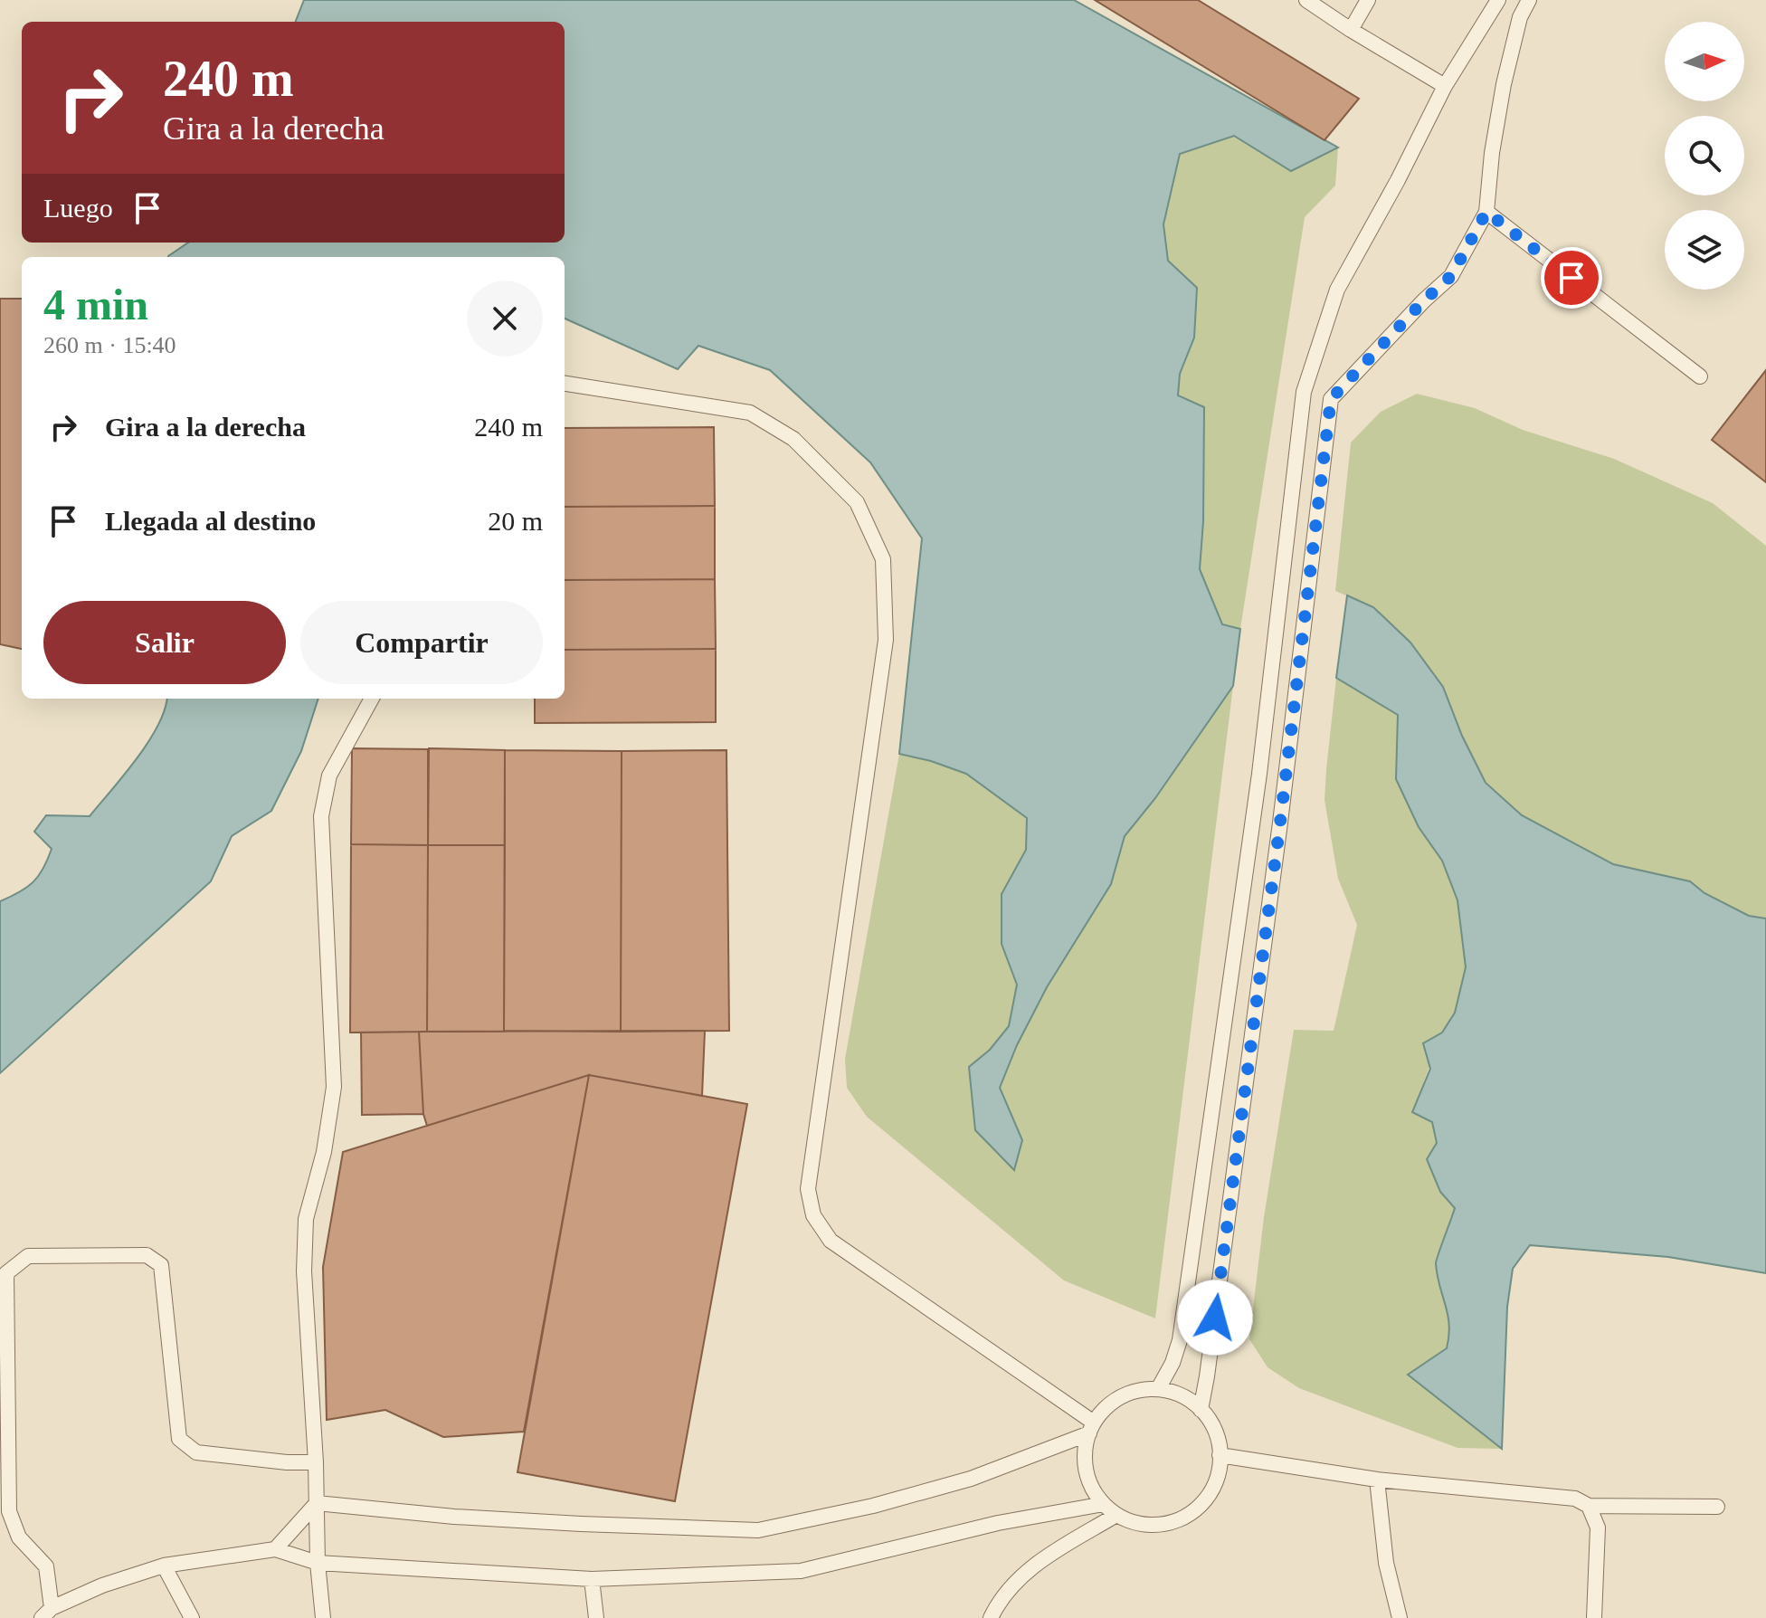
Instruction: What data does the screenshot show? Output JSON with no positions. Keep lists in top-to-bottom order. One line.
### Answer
{"north":"right","page":{"turn":["240 m","Gira a la derecha"],"then":"Luego","heading":["4 min","260 m · 15:40"],"list":[{"name":"Gira a la derecha","value":"240 m"},{"name":"Llegada al destino","value":"20 m"}],"buttons":["Salir","Compartir"]}}
